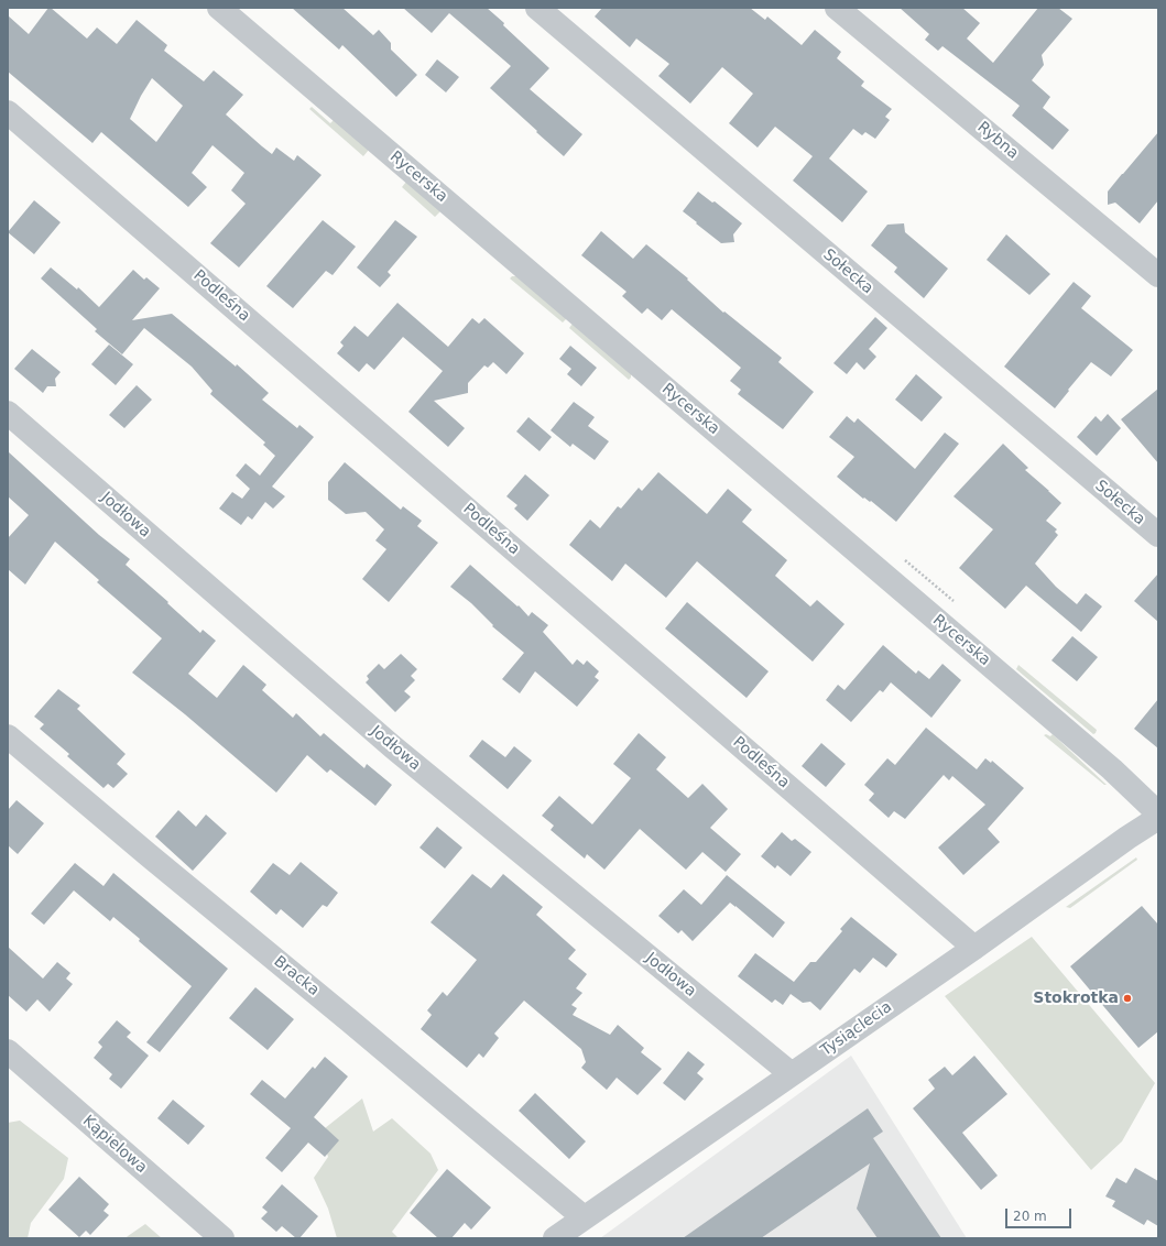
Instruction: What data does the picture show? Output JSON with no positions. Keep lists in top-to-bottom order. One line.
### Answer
{"streets":{"street":["Rybna","Rycerska","Sołecka","Podleśna","Jodłowa","Bracka","Tysiąclecia","Kąpielowa"]},"crossings":[["Podleśna","Tysiąclecia"],["Jodłowa","Tysiąclecia"],["Bracka","Tysiąclecia"]],"places":["Stokrotka"],"scale_bar":"20 m"}
